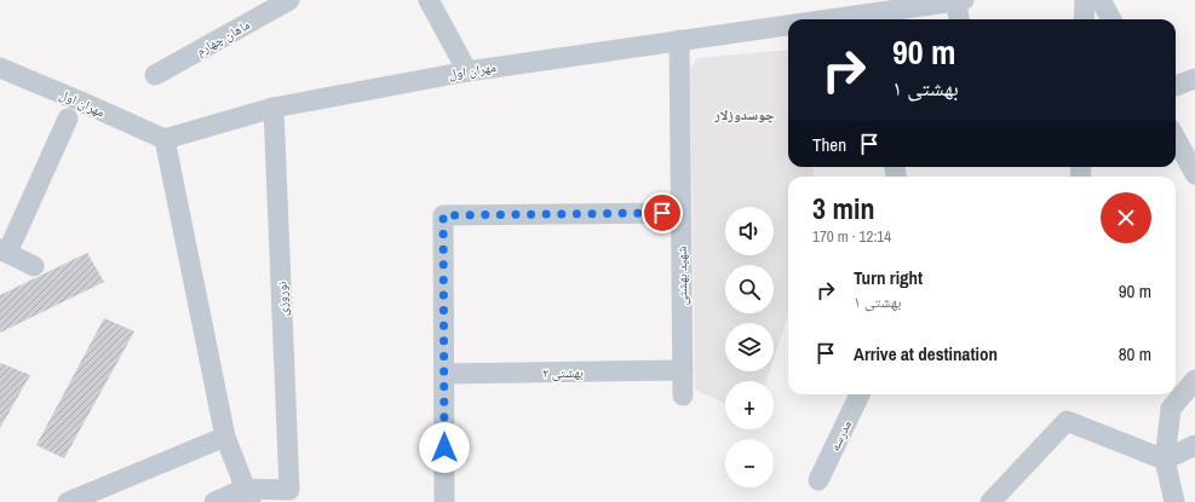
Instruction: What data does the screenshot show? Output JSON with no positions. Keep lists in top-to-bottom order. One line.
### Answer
{"streets":{"street":["ماهان چهارم","مهران اول","شهید بهشتی","نوروزی","بهشتی ۲","مدرسه"]},"crossings":[["مهران اول","شهید بهشتی"],["مهران اول","نوروزی"],["شهید بهشتی","بهشتی ۲"]],"districts":["چوسدوزلار"],"page":{"turn":["90 m","بهشتی ۱"],"then":"Then","heading":["3 min","170 m · 12:14"],"map_buttons":["+","−"],"list":[{"name":"Turn right","note":"بهشتی ۱","value":"90 m"},{"name":"Arrive at destination","value":"80 m"}]}}
